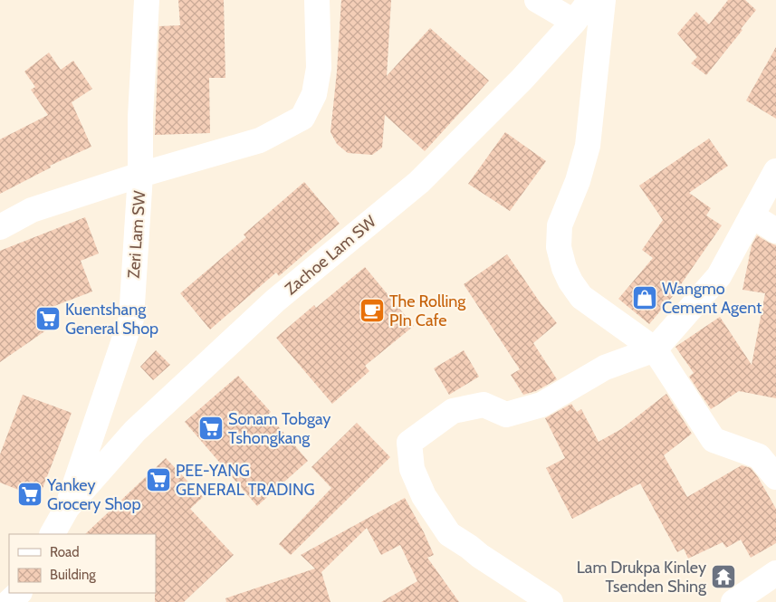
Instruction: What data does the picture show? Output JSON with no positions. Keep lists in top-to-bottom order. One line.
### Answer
{"streets":{"street":["Zeri Lam SW","Zachoe Lam SW"]},"crossings":[["Zeri Lam SW","Zachoe Lam SW"]],"places":{"shop":["Wangmo Cement Agent"],"cafe":["The Rolling PIn Cafe"],"supermarket":["Kuentshang General Shop","Sonam Tobgay Tshongkang","PEE-YANG GENERAL TRADING","Yankey Grocery Shop"],"temple":["Lam Drukpa Kinley Tsenden Shing"]},"legend":["Road","Building"]}
